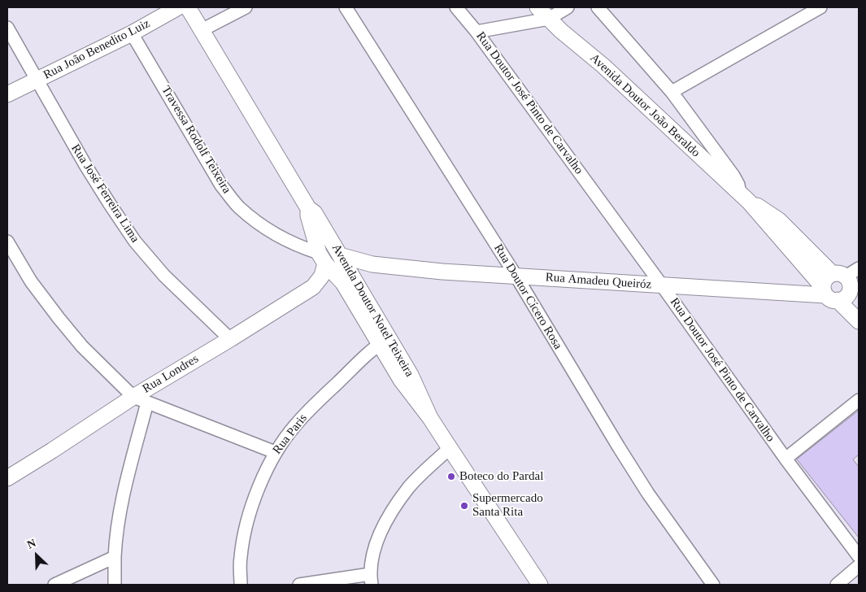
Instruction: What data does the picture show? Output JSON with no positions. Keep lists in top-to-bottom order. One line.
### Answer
{"streets":{"street":["Rua João Benedito Luiz","Rua Doutor José Pinto de Carvalho","Avenida Doutor João Beraldo","Travessa Rodolf Teixeira","Rua José Ferreira Lima","Rua Amadeu Queiróz","Rua Doutor Cícero Rosa","Avenida Doutor Notel Teixeira","Rua Londres","Rua Paris"]},"crossings":[["Rua João Benedito Luiz","Travessa Rodolf Teixeira"],["Rua João Benedito Luiz","Rua José Ferreira Lima"],["Rua Doutor José Pinto de Carvalho","Rua Amadeu Queiróz"],["Avenida Doutor João Beraldo","Rua Amadeu Queiróz"],["Travessa Rodolf Teixeira","Avenida Doutor Notel Teixeira"],["Travessa Rodolf Teixeira","Rua Londres"],["Rua José Ferreira Lima","Rua Londres"],["Rua Amadeu Queiróz","Rua Doutor Cícero Rosa"],["Rua Amadeu Queiróz","Avenida Doutor Notel Teixeira"],["Avenida Doutor Notel Teixeira","Rua Londres"],["Avenida Doutor Notel Teixeira","Rua Paris"]],"places":["Boteco do Pardal","Supermercado Santa Rita"],"north":"top left"}
